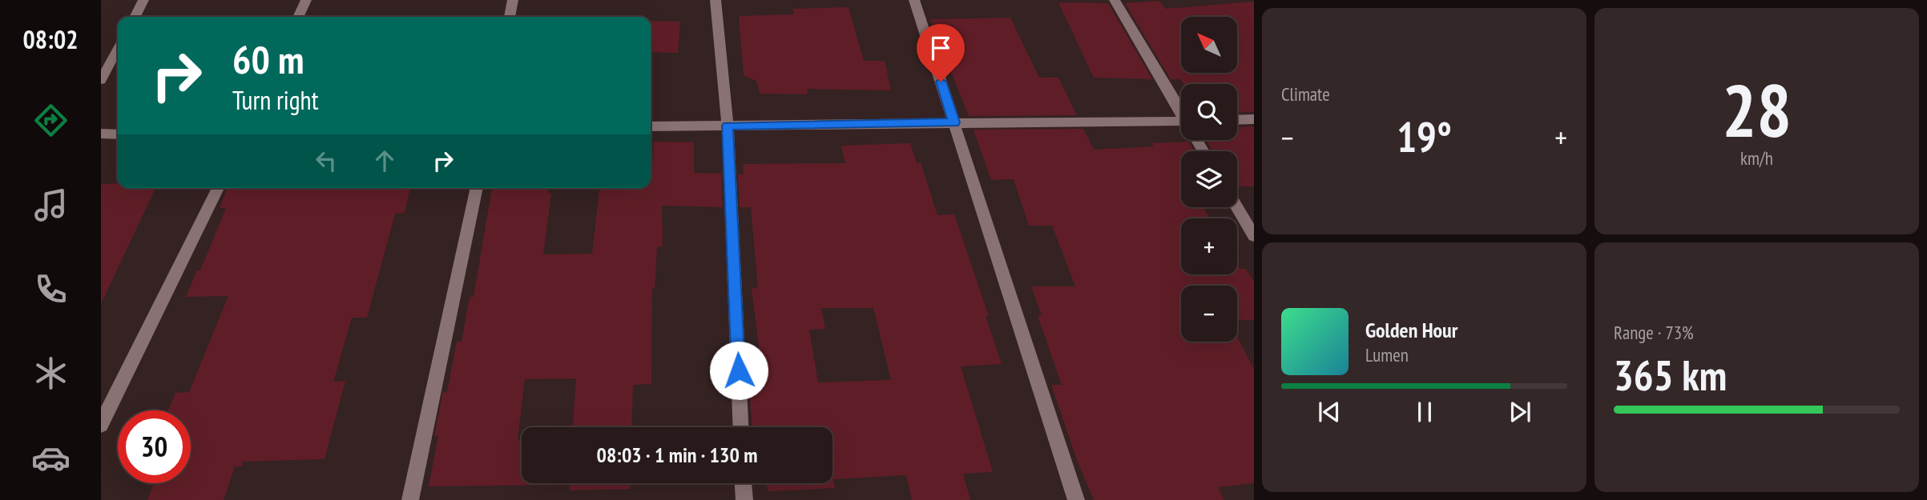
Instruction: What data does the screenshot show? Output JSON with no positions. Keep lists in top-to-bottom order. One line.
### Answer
{"north":"top left","page":{"tabs":"08:02","tile":["Climate",["28","km/h"],["Range · 73%","365 km"]],"map_buttons":["+","−"],"turn":["60 m","Turn right"],"heat":["−","19°","+"],"song":["Golden Hour","Lumen"],"limit":"30","trip":"08:03 · 1 min · 130 m"}}
